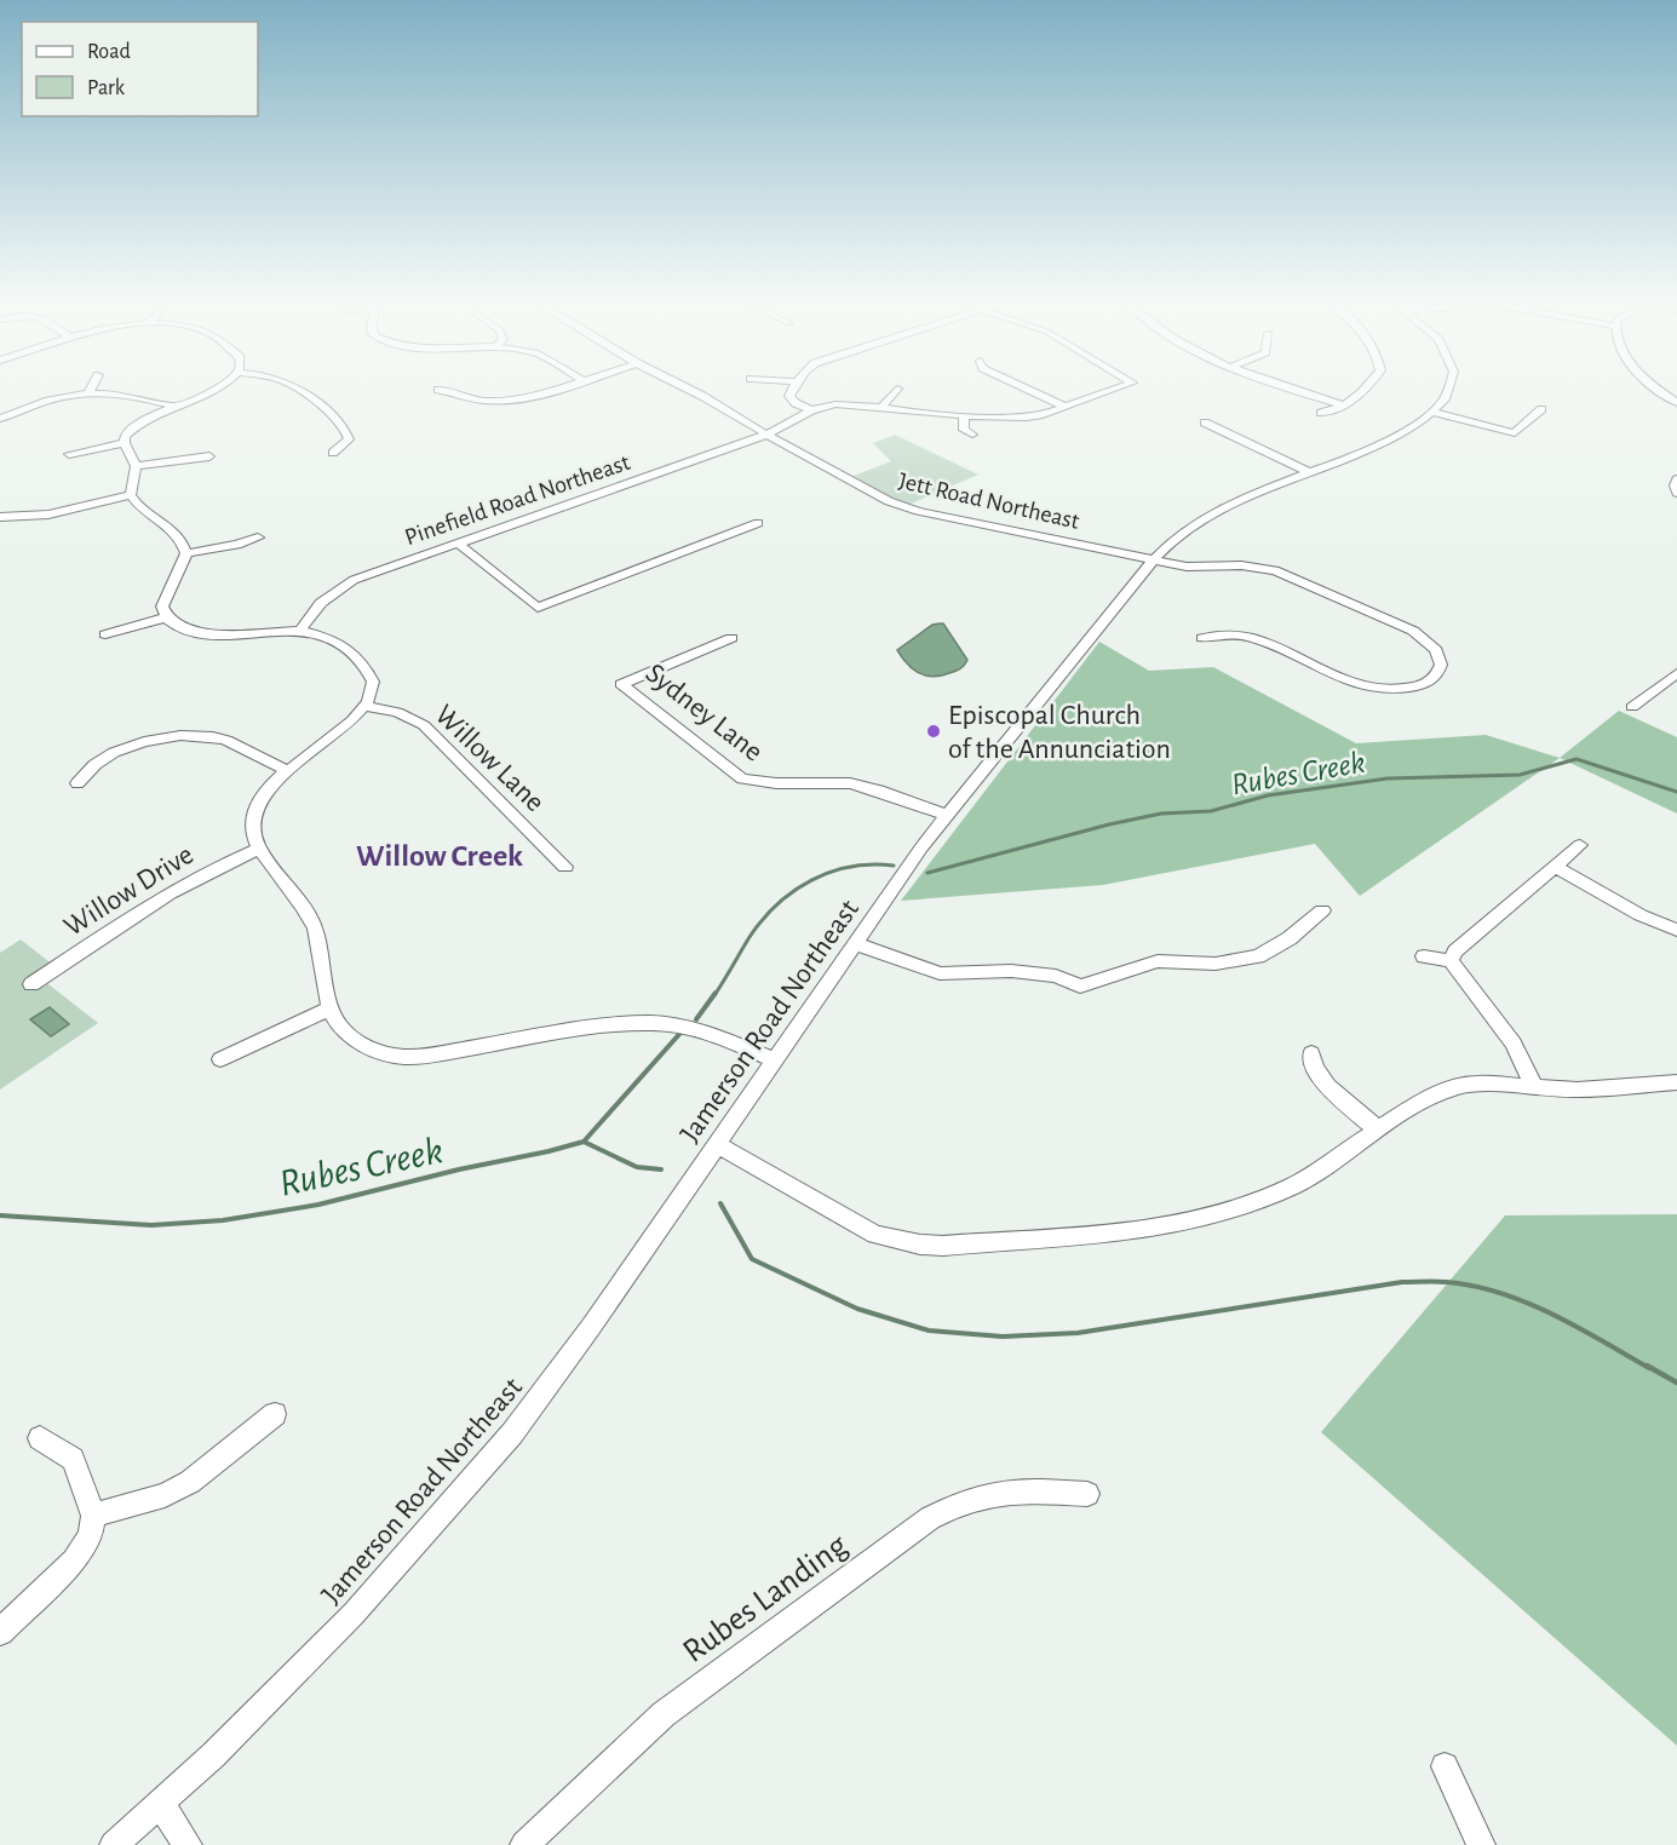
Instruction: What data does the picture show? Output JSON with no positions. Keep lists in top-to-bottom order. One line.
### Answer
{"streets":{"street":["Pinefield Road Northeast","Jett Road Northeast","Sydney Lane","Willow Lane","Willow Drive","Jamerson Road Northeast","Rubes Landing"]},"crossings":[["Pinefield Road Northeast","Jett Road Northeast"],["Jett Road Northeast","Jamerson Road Northeast"],["Sydney Lane","Jamerson Road Northeast"]],"districts":["Willow Creek"],"water":["Rubes Creek"],"places":["Episcopal Church of the Annunciation"],"legend":["Road","Park"]}
